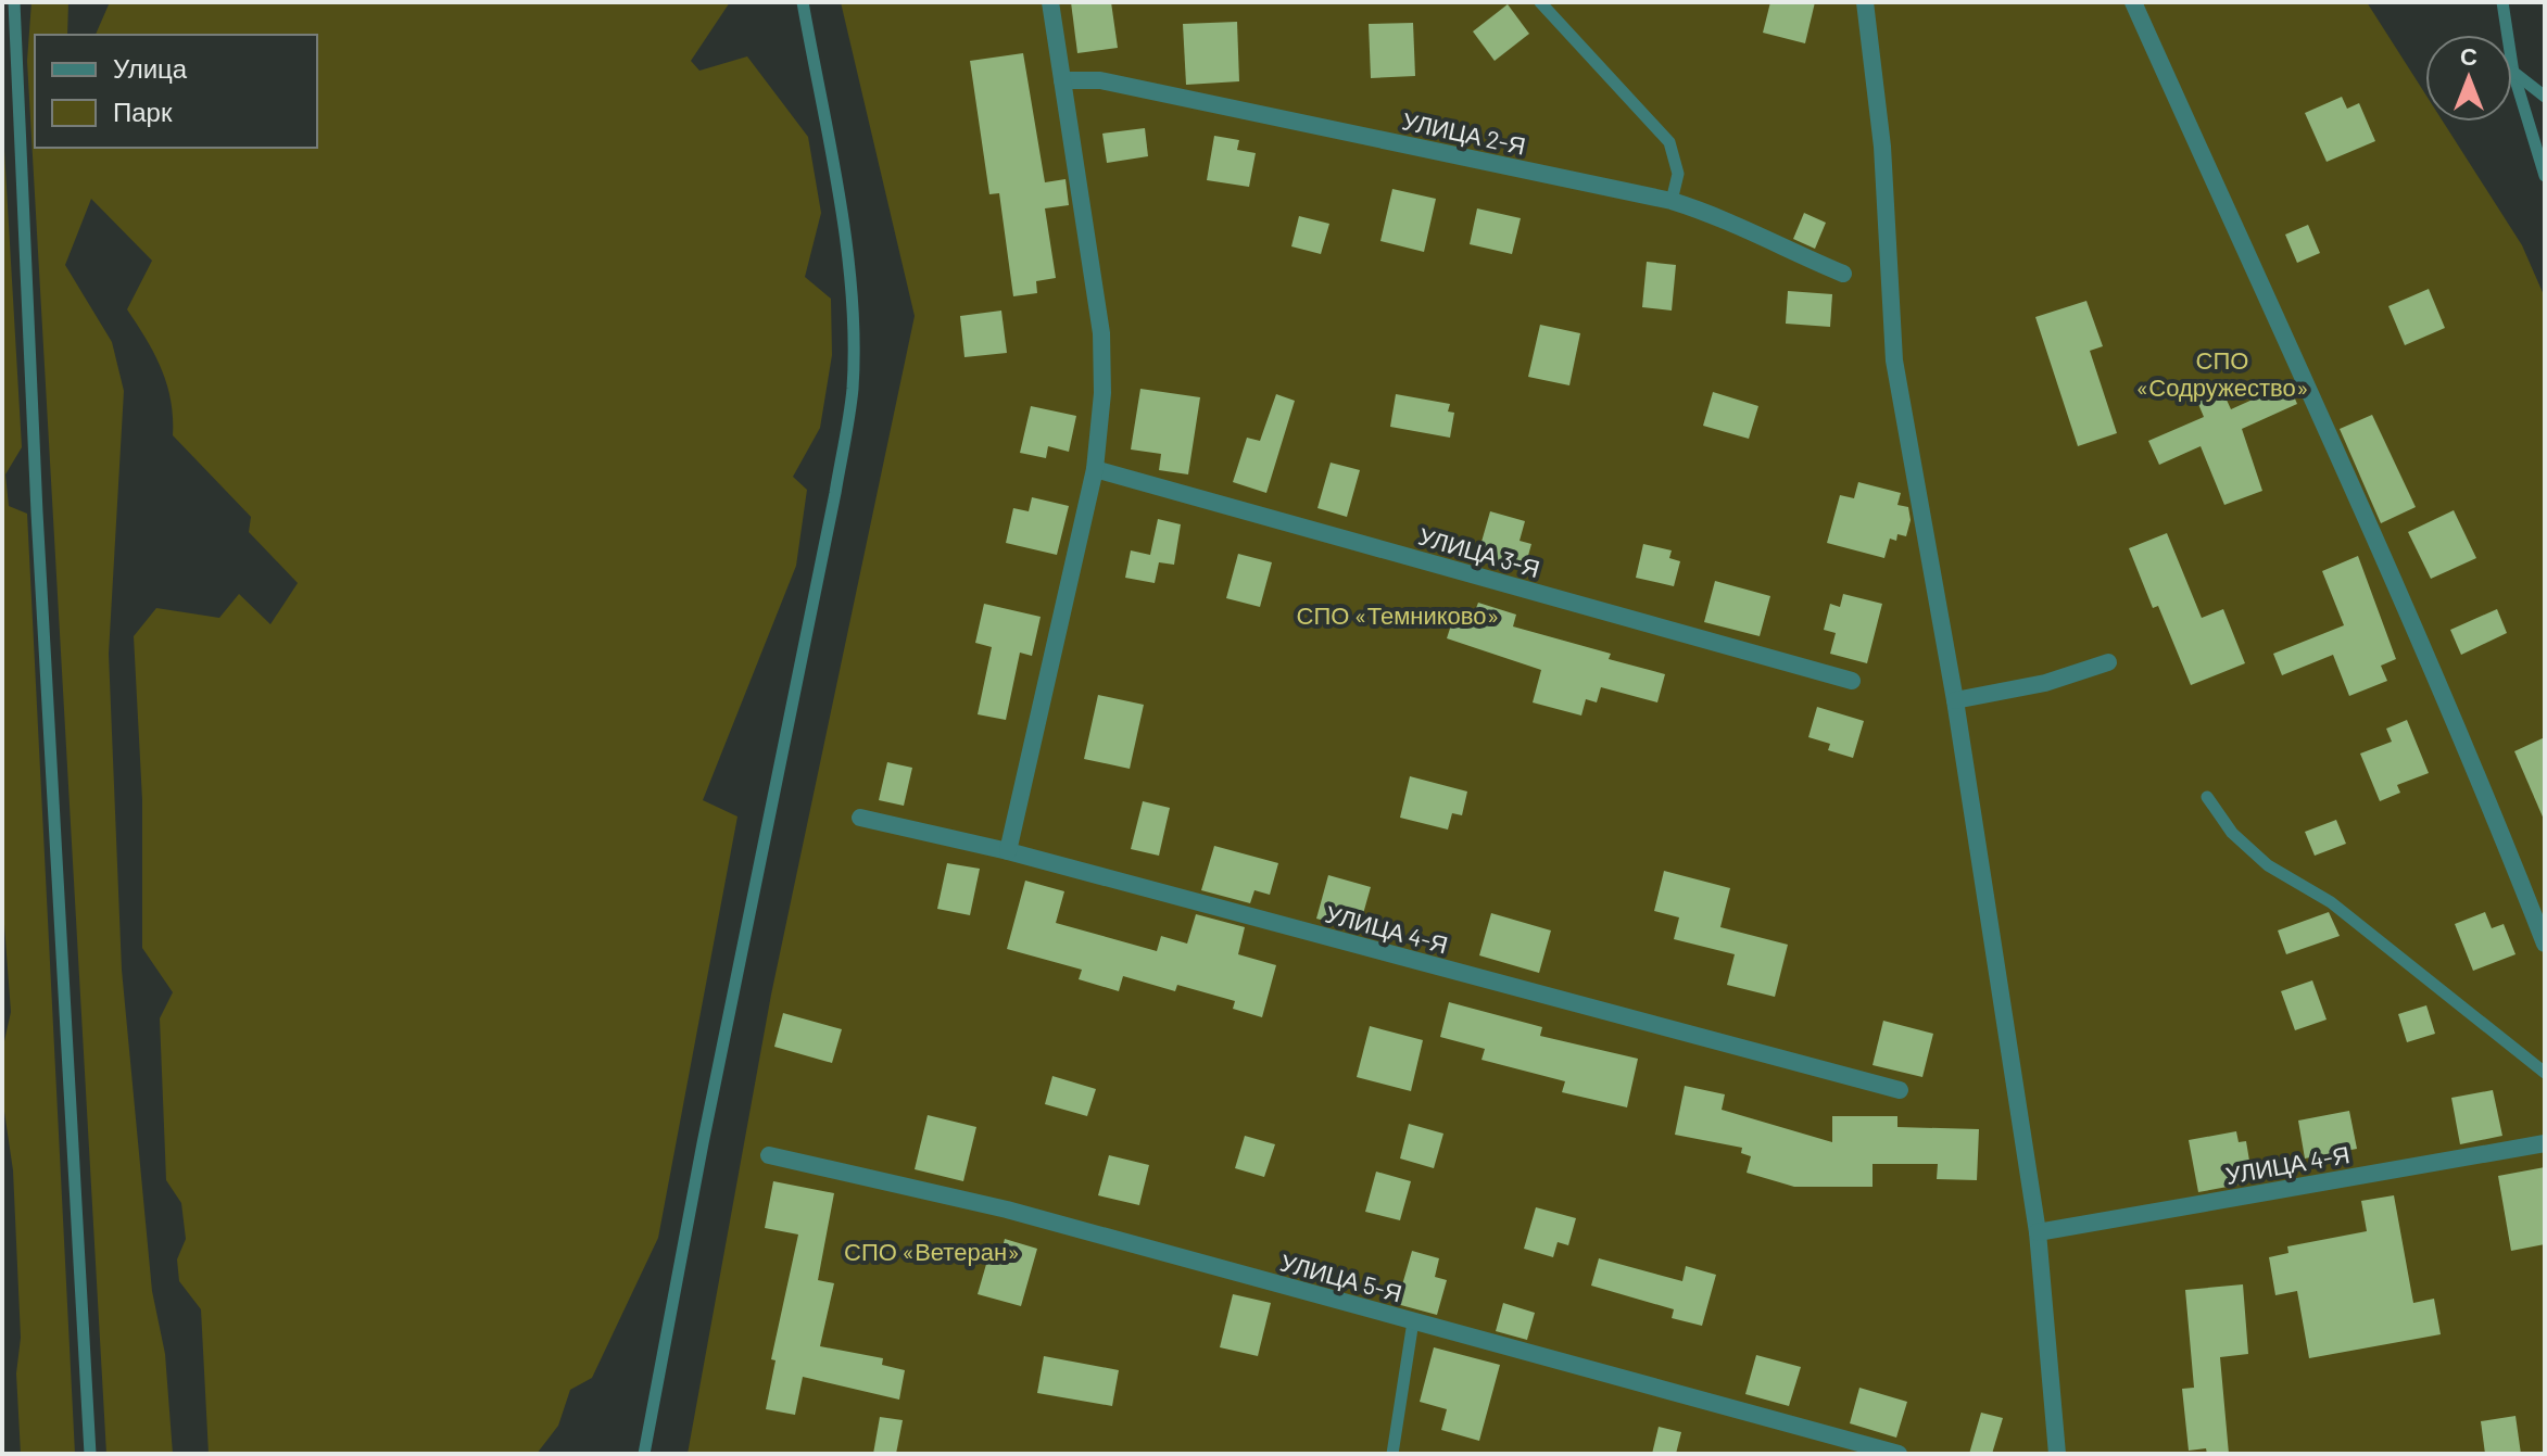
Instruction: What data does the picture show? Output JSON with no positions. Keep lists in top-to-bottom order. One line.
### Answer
{"streets":{"street":["УЛИЦА 2-Я","УЛИЦА 3-Я","УЛИЦА 4-Я","УЛИЦА 5-Я"]},"parks":["СПО «Содружество»","СПО «Темниково»","СПО «Ветеран»"],"legend":["Улица","Парк"],"north":"top"}
